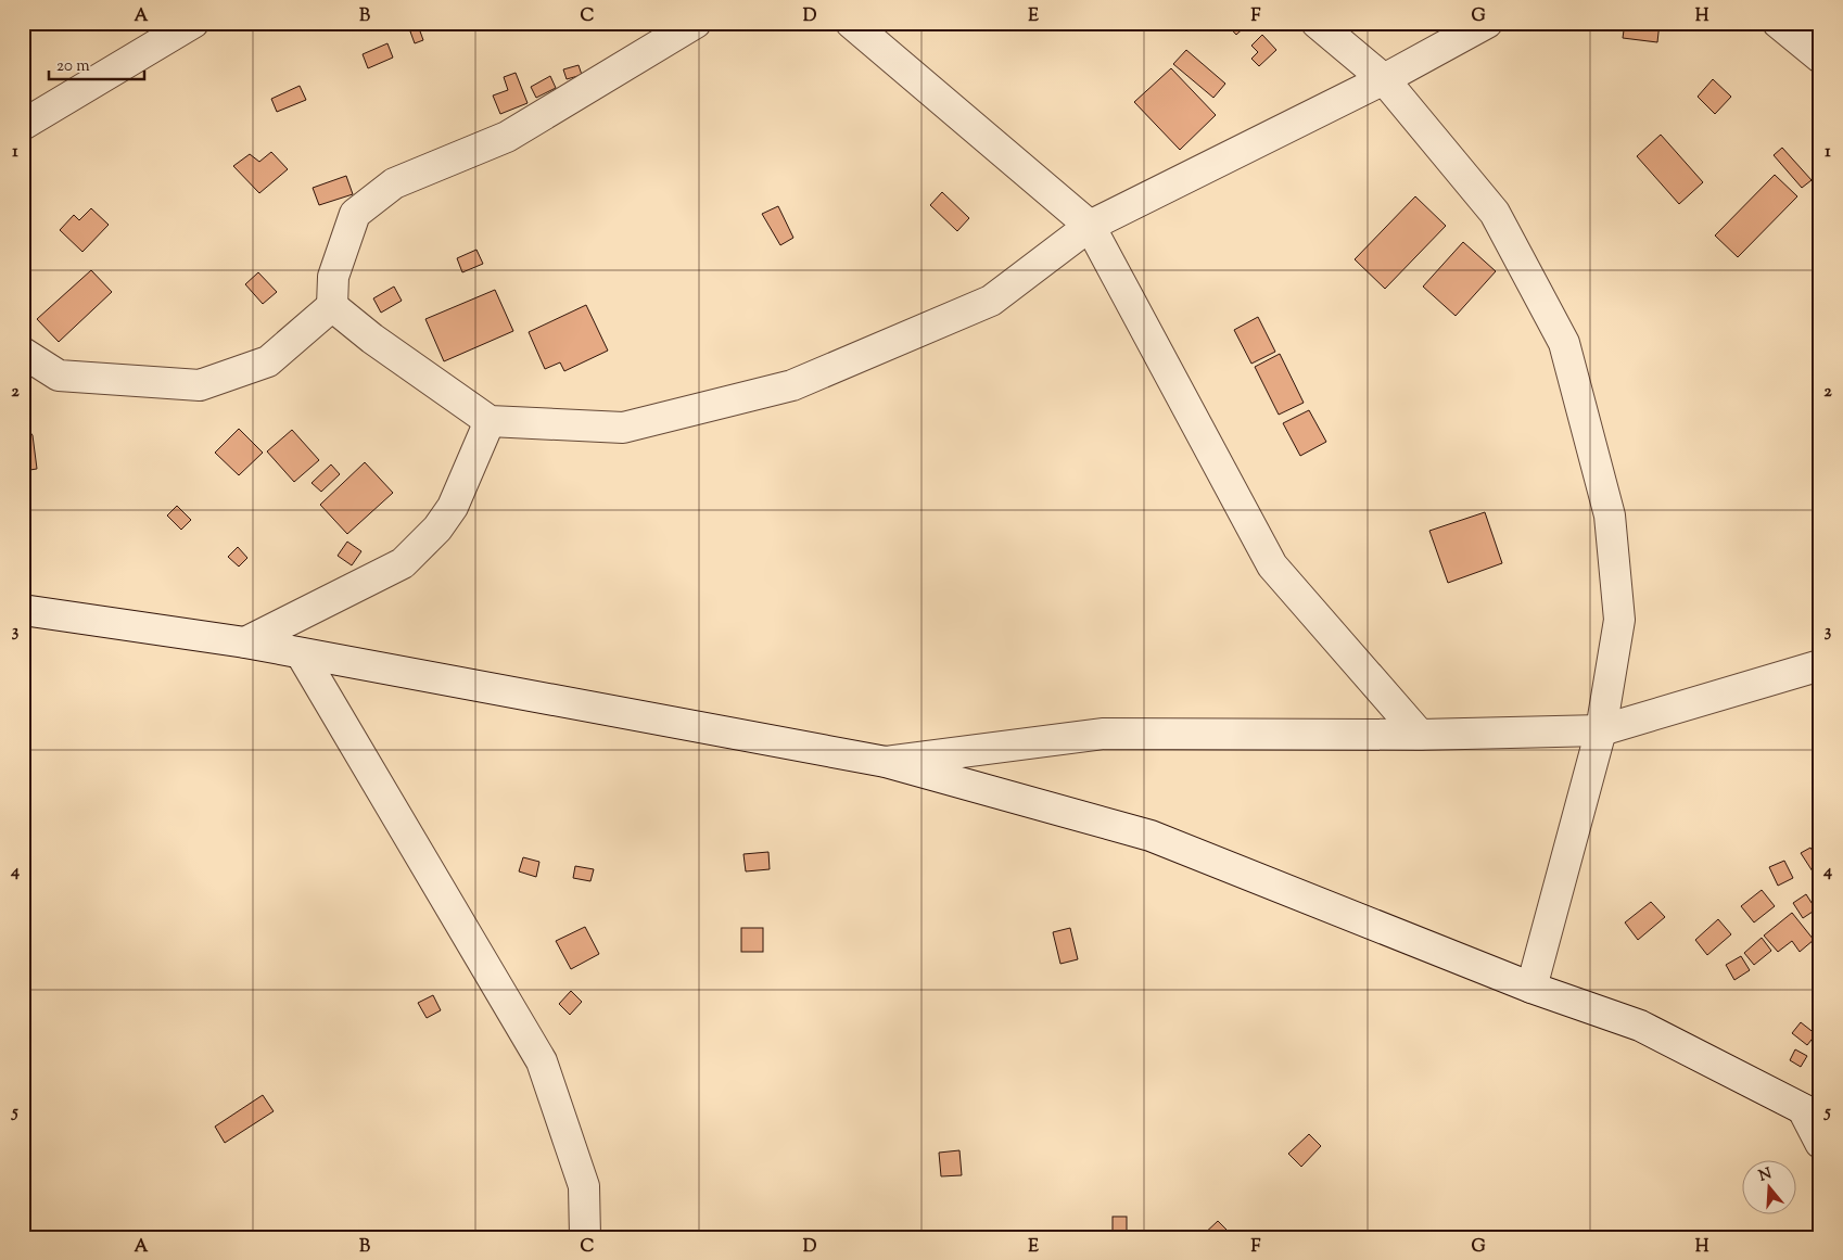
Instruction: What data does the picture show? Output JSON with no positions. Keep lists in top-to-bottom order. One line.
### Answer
{"scale_bar":"20 m","north":"top","grid":{"columns":["A","B","C","D","E","F","G","H"],"rows":["1","2","3","4","5"]}}
